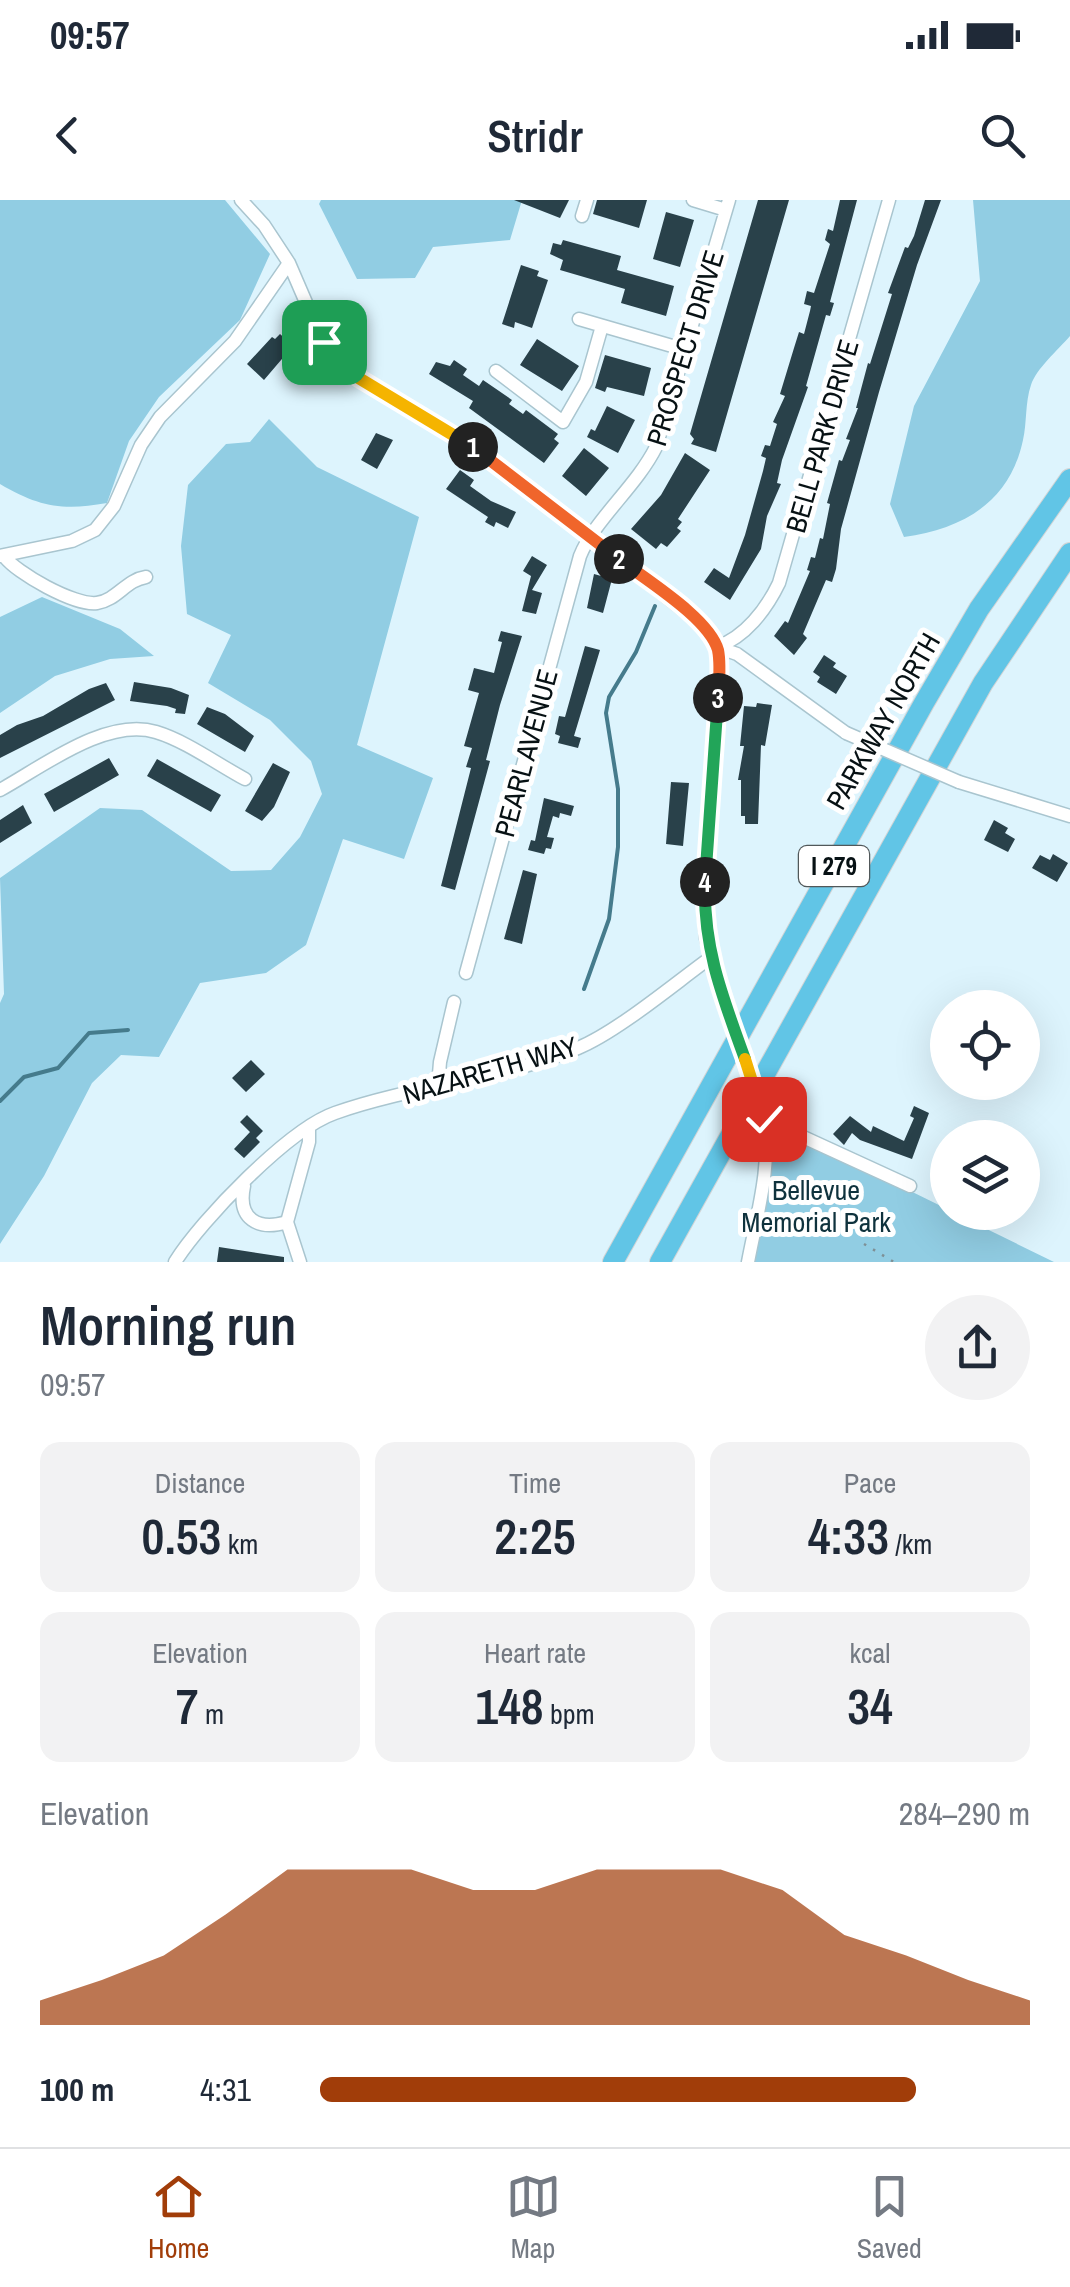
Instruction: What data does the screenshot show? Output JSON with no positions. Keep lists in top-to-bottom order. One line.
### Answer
{"streets":{"highway":["PARKWAY NORTH","I 279"],"street":["PROSPECT DRIVE","BELL PARK DRIVE","PEARL AVENUE","NAZARETH WAY"]},"crossings":[["PROSPECT DRIVE","PEARL AVENUE"]],"parks":["Bellevue Memorial Park"],"page":{"status":"09:57","header":"Stridr","pins":["1","2","3","4"],"heading":["Morning run","09:57"],"stats":[["Distance","0.53 km"],["Time","2:25"],["Pace","4:33 /km"],["Elevation","7 m"],["Heart rate","148 bpm"],["kcal","34"]],"chart":["Elevation","284–290 m"],"list":[{"name":"100 m","note":"4:31"}],"tabs":["Home","Map","Saved"]}}
